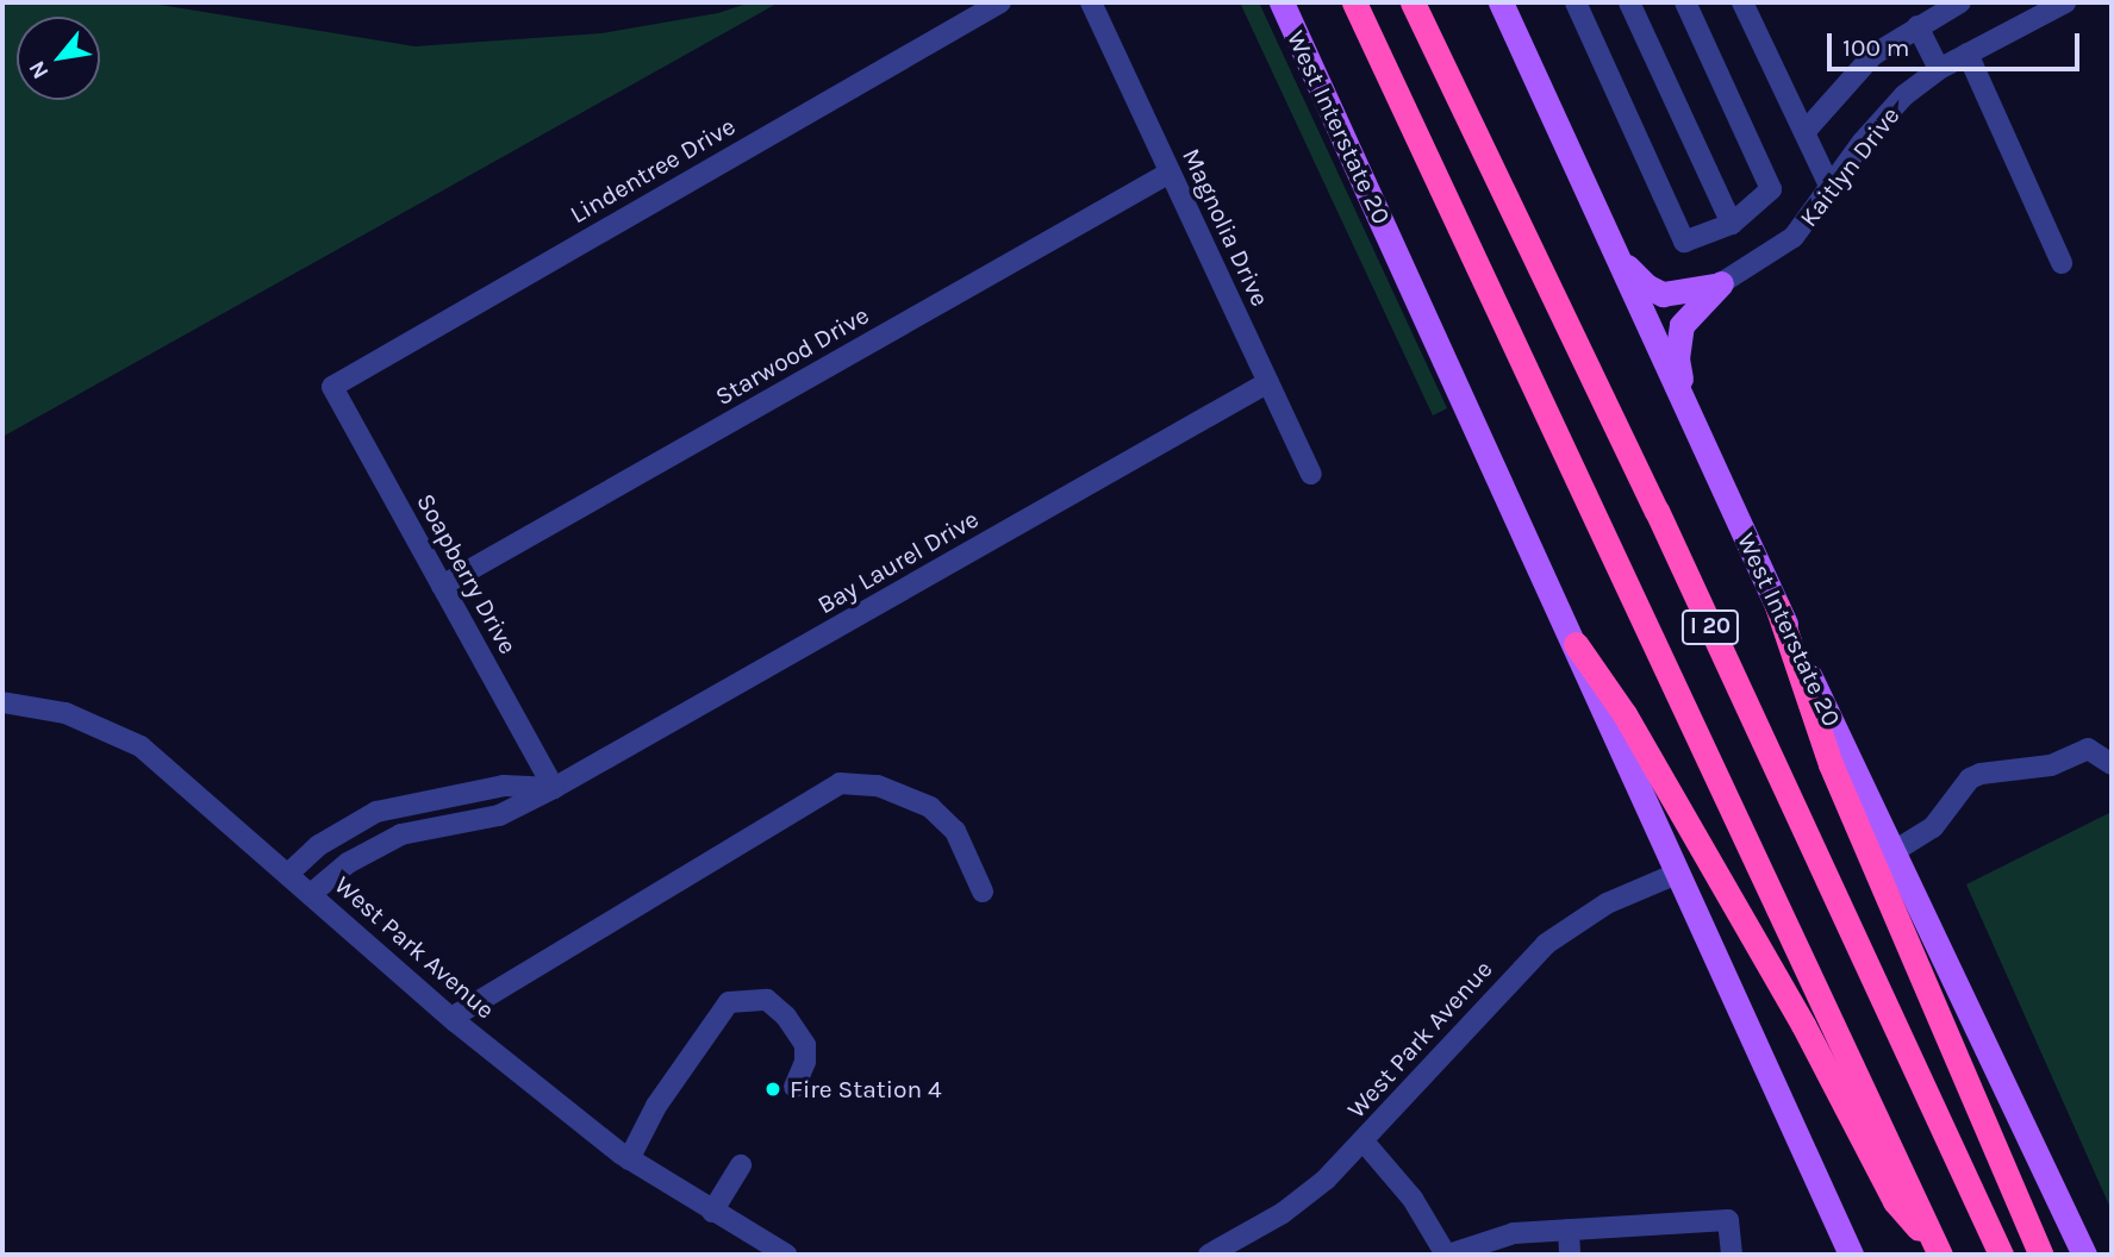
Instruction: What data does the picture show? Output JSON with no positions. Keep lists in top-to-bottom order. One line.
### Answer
{"streets":{"highway":["I 20"],"main road":["West Interstate 20","Kaitlyn Drive"],"street":["Lindentree Drive","Magnolia Drive","Starwood Drive","Bay Laurel Drive","Soapberry Drive","West Park Avenue"]},"crossings":[["West Interstate 20","Kaitlyn Drive"],["West Interstate 20","West Park Avenue"],["Lindentree Drive","Soapberry Drive"],["Magnolia Drive","Starwood Drive"],["Magnolia Drive","Bay Laurel Drive"],["Starwood Drive","Soapberry Drive"],["Bay Laurel Drive","Soapberry Drive"],["Bay Laurel Drive","West Park Avenue"]],"places":["Fire Station 4"],"scale_bar":"100 m","north":"bottom left"}
